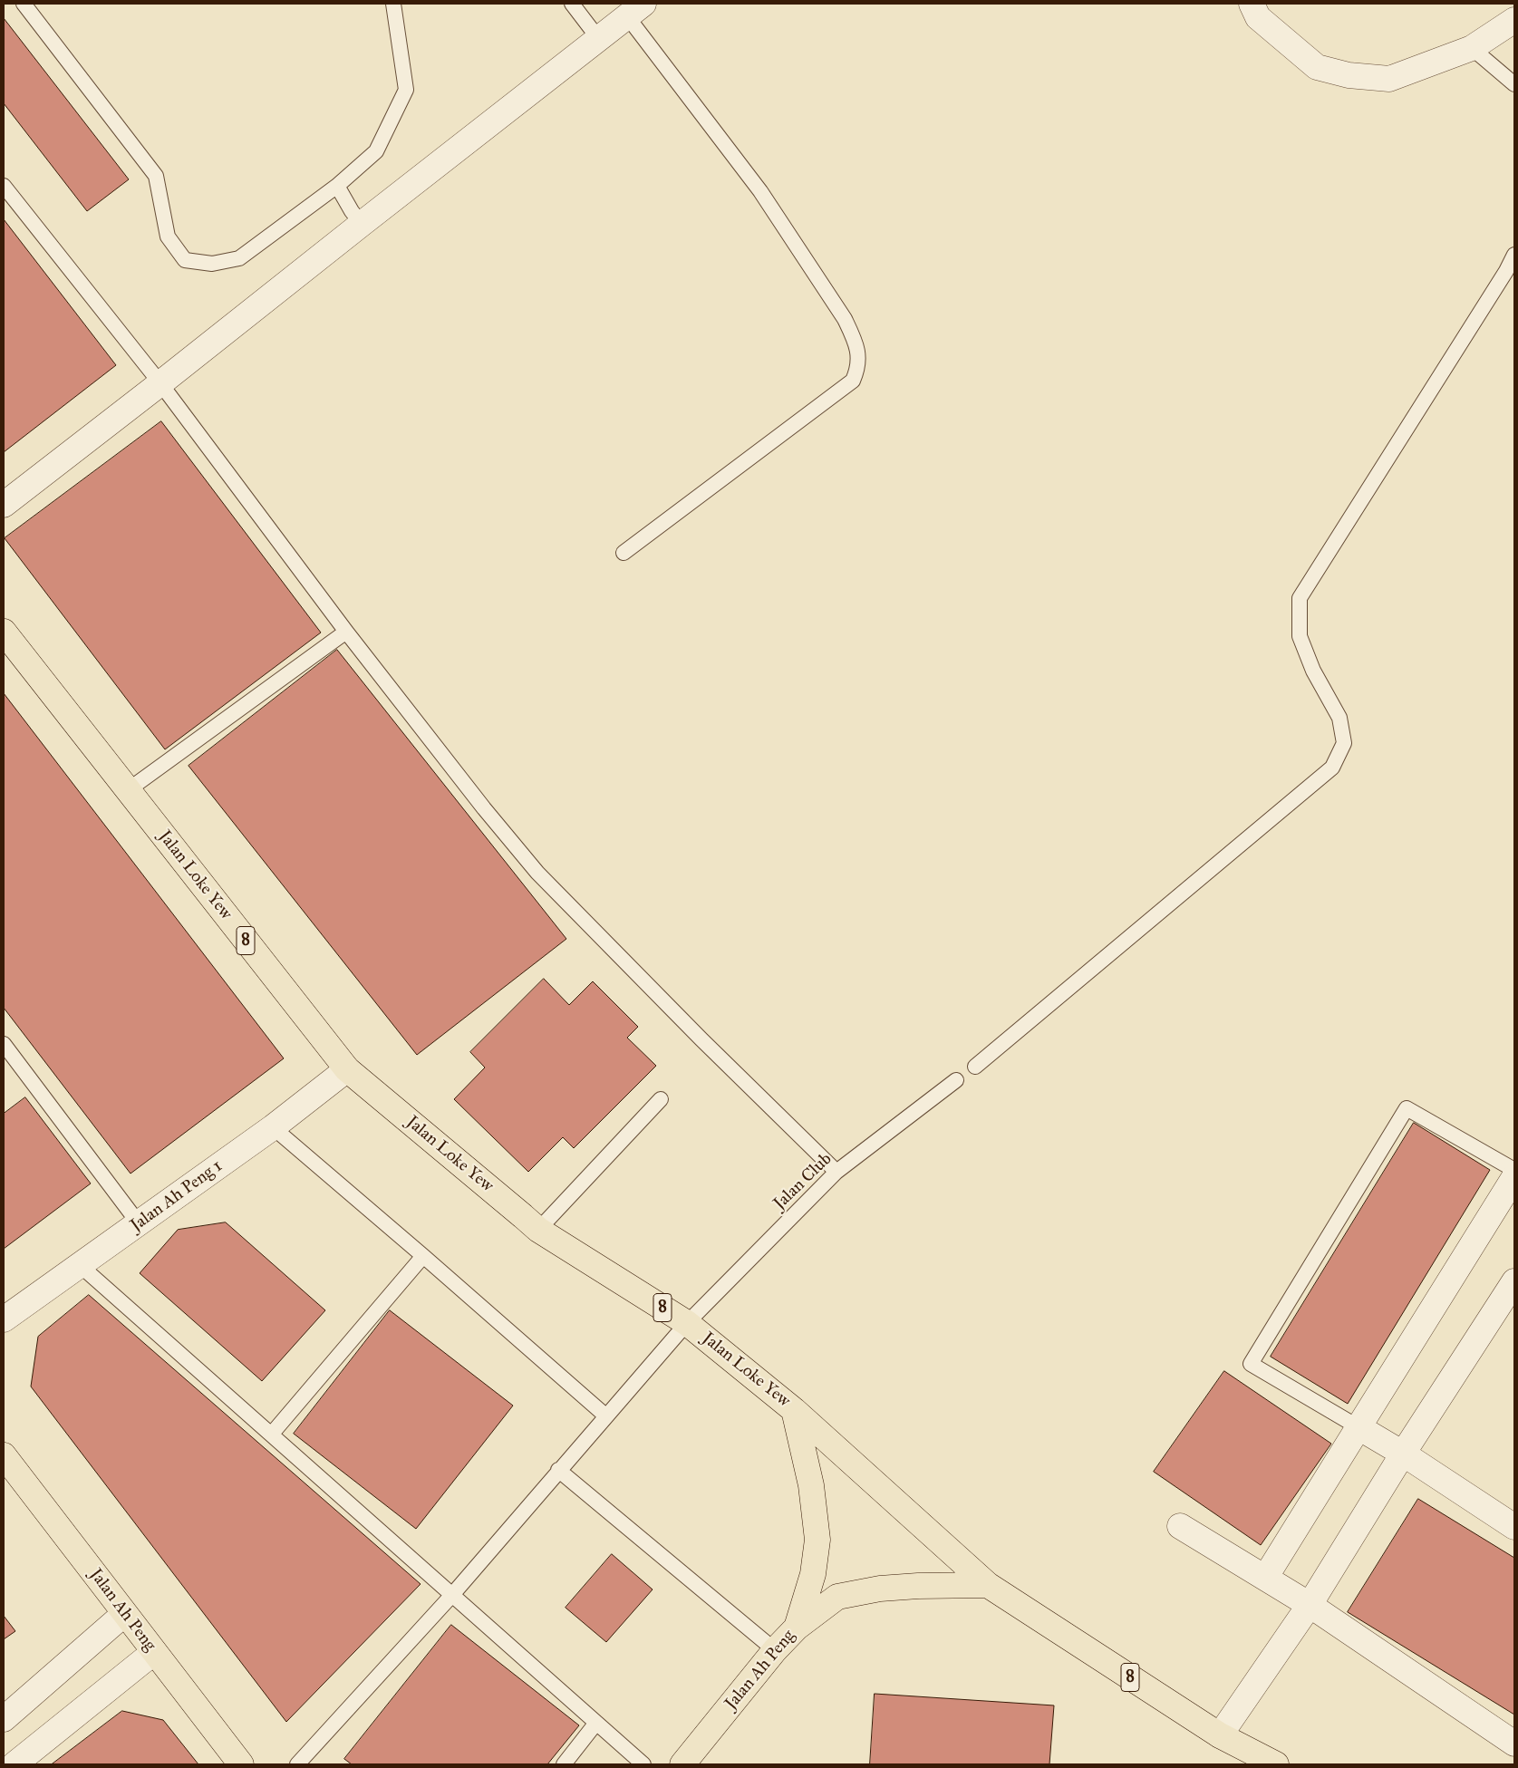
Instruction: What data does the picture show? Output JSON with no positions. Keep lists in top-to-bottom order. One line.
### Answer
{"streets":{"main road":["Jalan Loke Yew","8","Jalan Ah Peng"],"street":["Jalan Ah Peng 1"],"lane":["Jalan Club"]},"crossings":[["Jalan Loke Yew","8"],["Jalan Loke Yew","Jalan Club"],["Jalan Loke Yew","Jalan Ah Peng 1"],["Jalan Loke Yew","Jalan Ah Peng"],["8","Jalan Ah Peng"]]}
